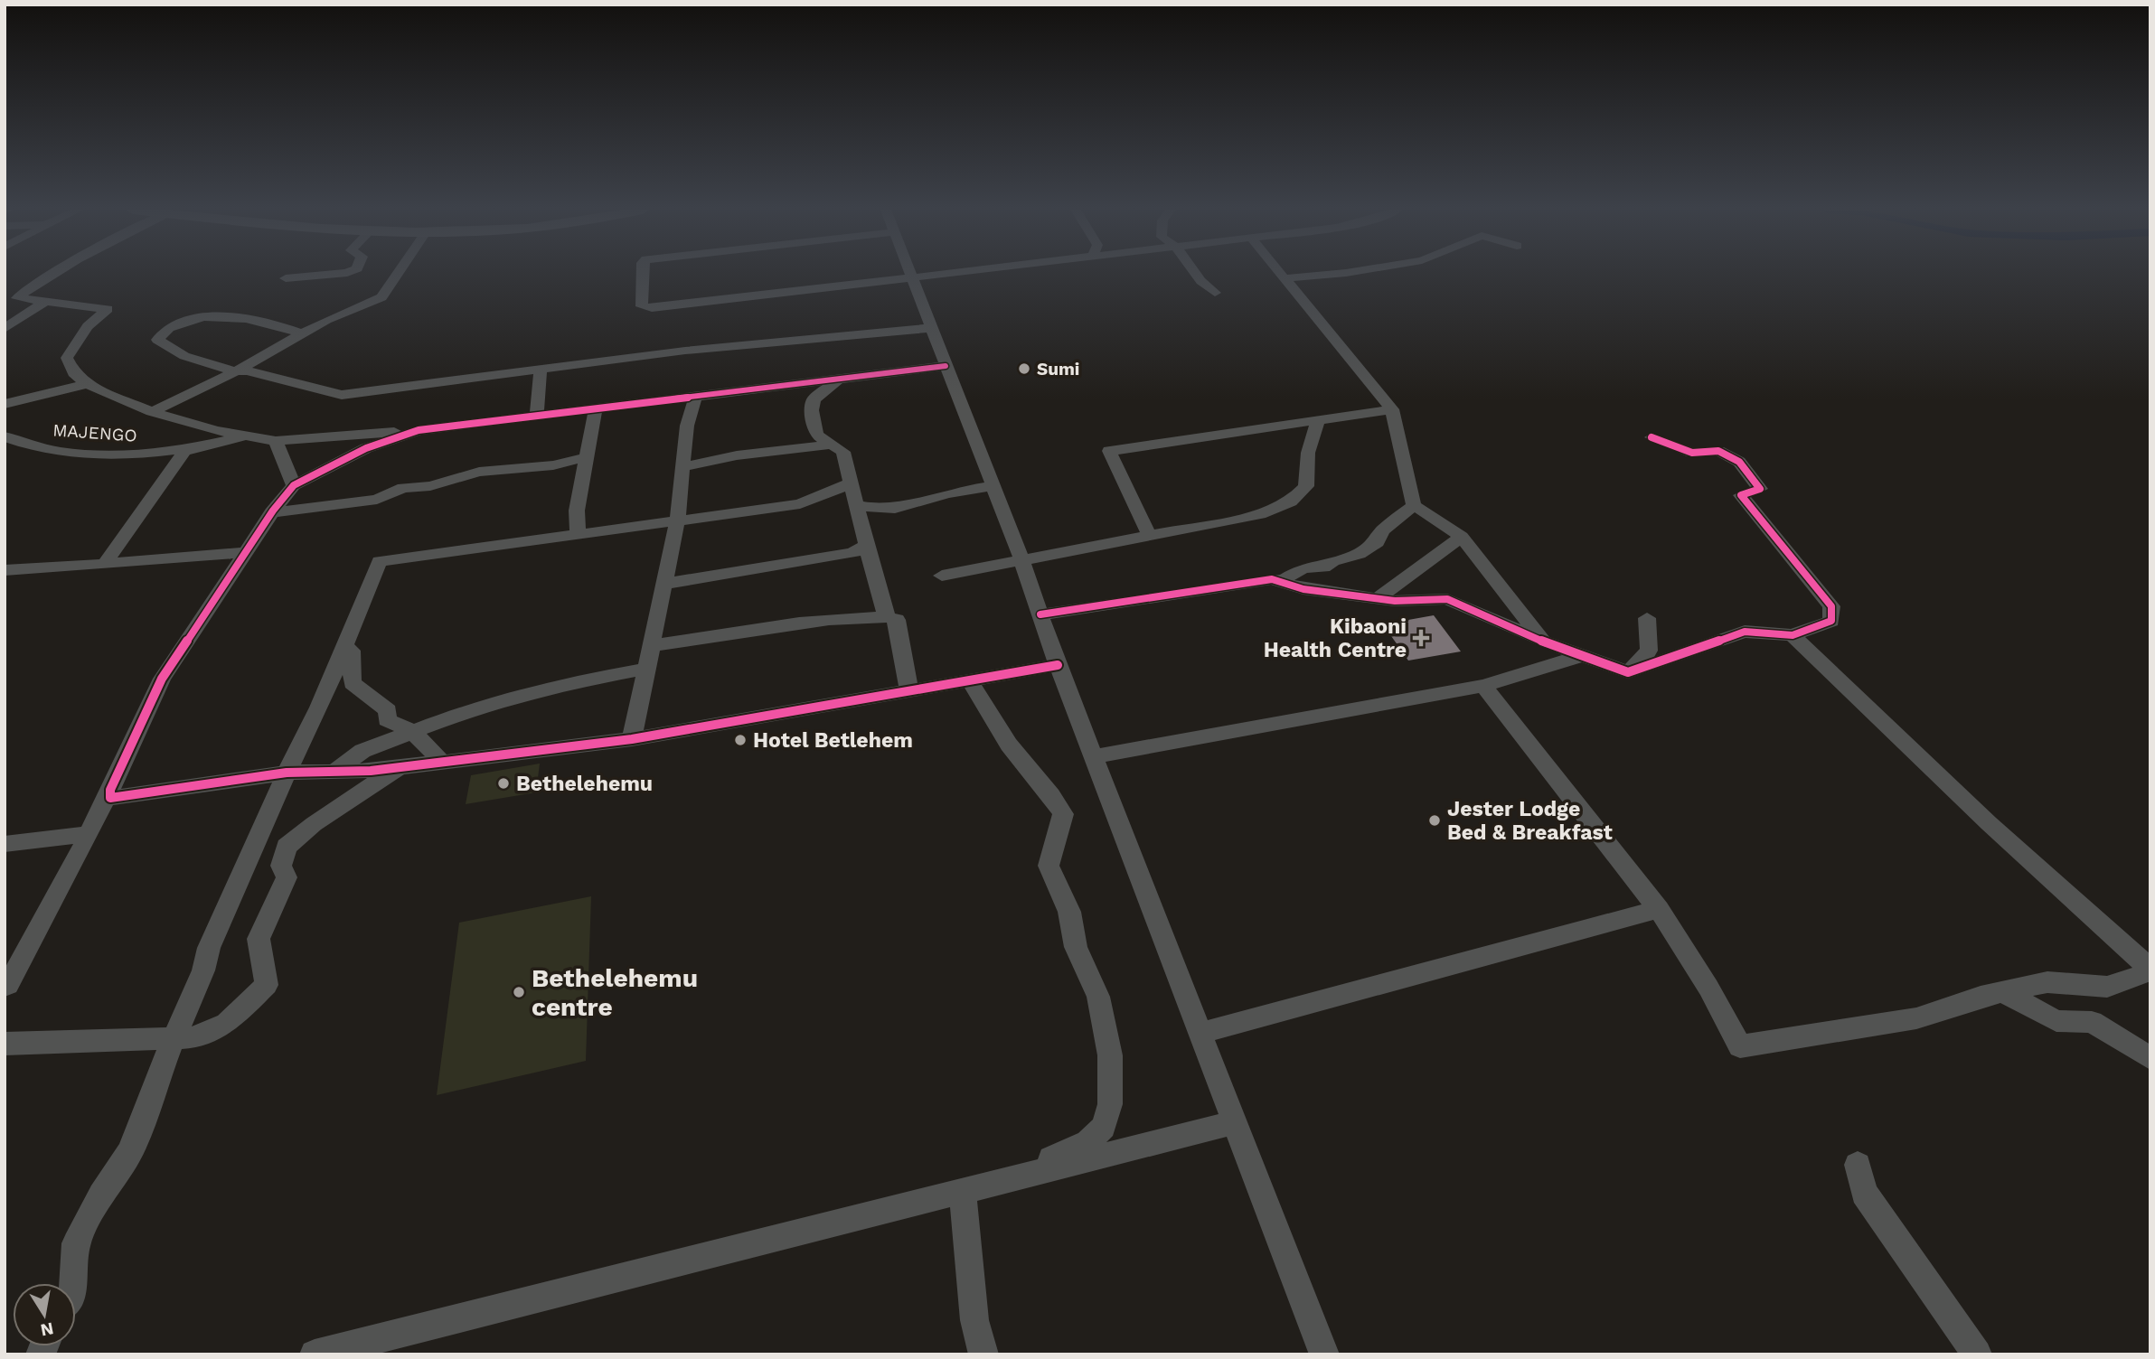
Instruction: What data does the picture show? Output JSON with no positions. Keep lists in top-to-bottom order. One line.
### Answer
{"streets":{"street":["MAJENGO"]},"places":{"other":["Sumi","Hotel Betlehem","Bethelehemu","Jester Lodge Bed & Breakfast","Bethelehemu centre"],"health":["Kibaoni Health Centre"]},"north":"bottom"}
